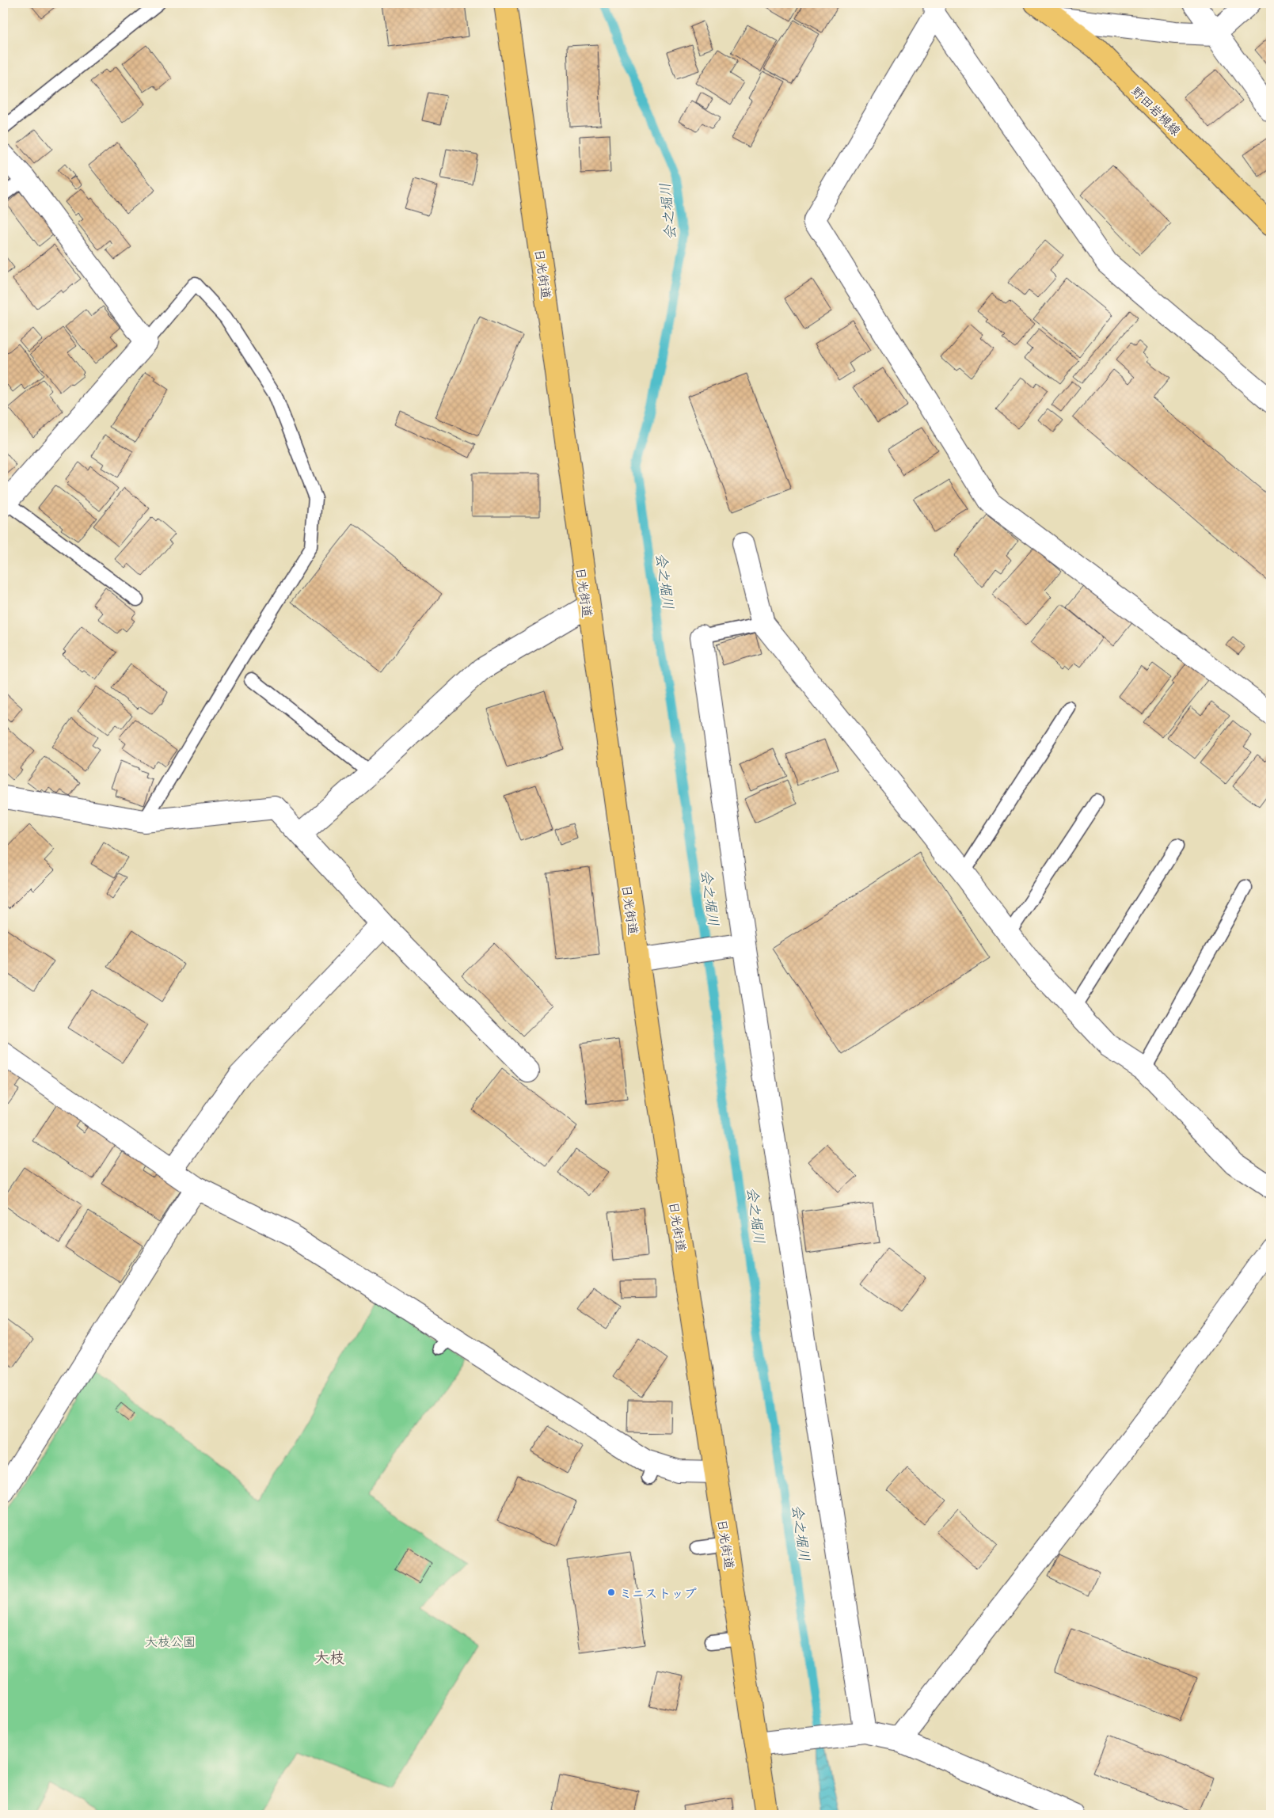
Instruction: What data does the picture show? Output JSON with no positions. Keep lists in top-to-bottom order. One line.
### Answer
{"streets":{"main road":["野田岩槻線","日光街道"]},"districts":["大枝"],"water":["会之堀川"],"parks":["大枝公園"],"places":["ミニストップ"]}
